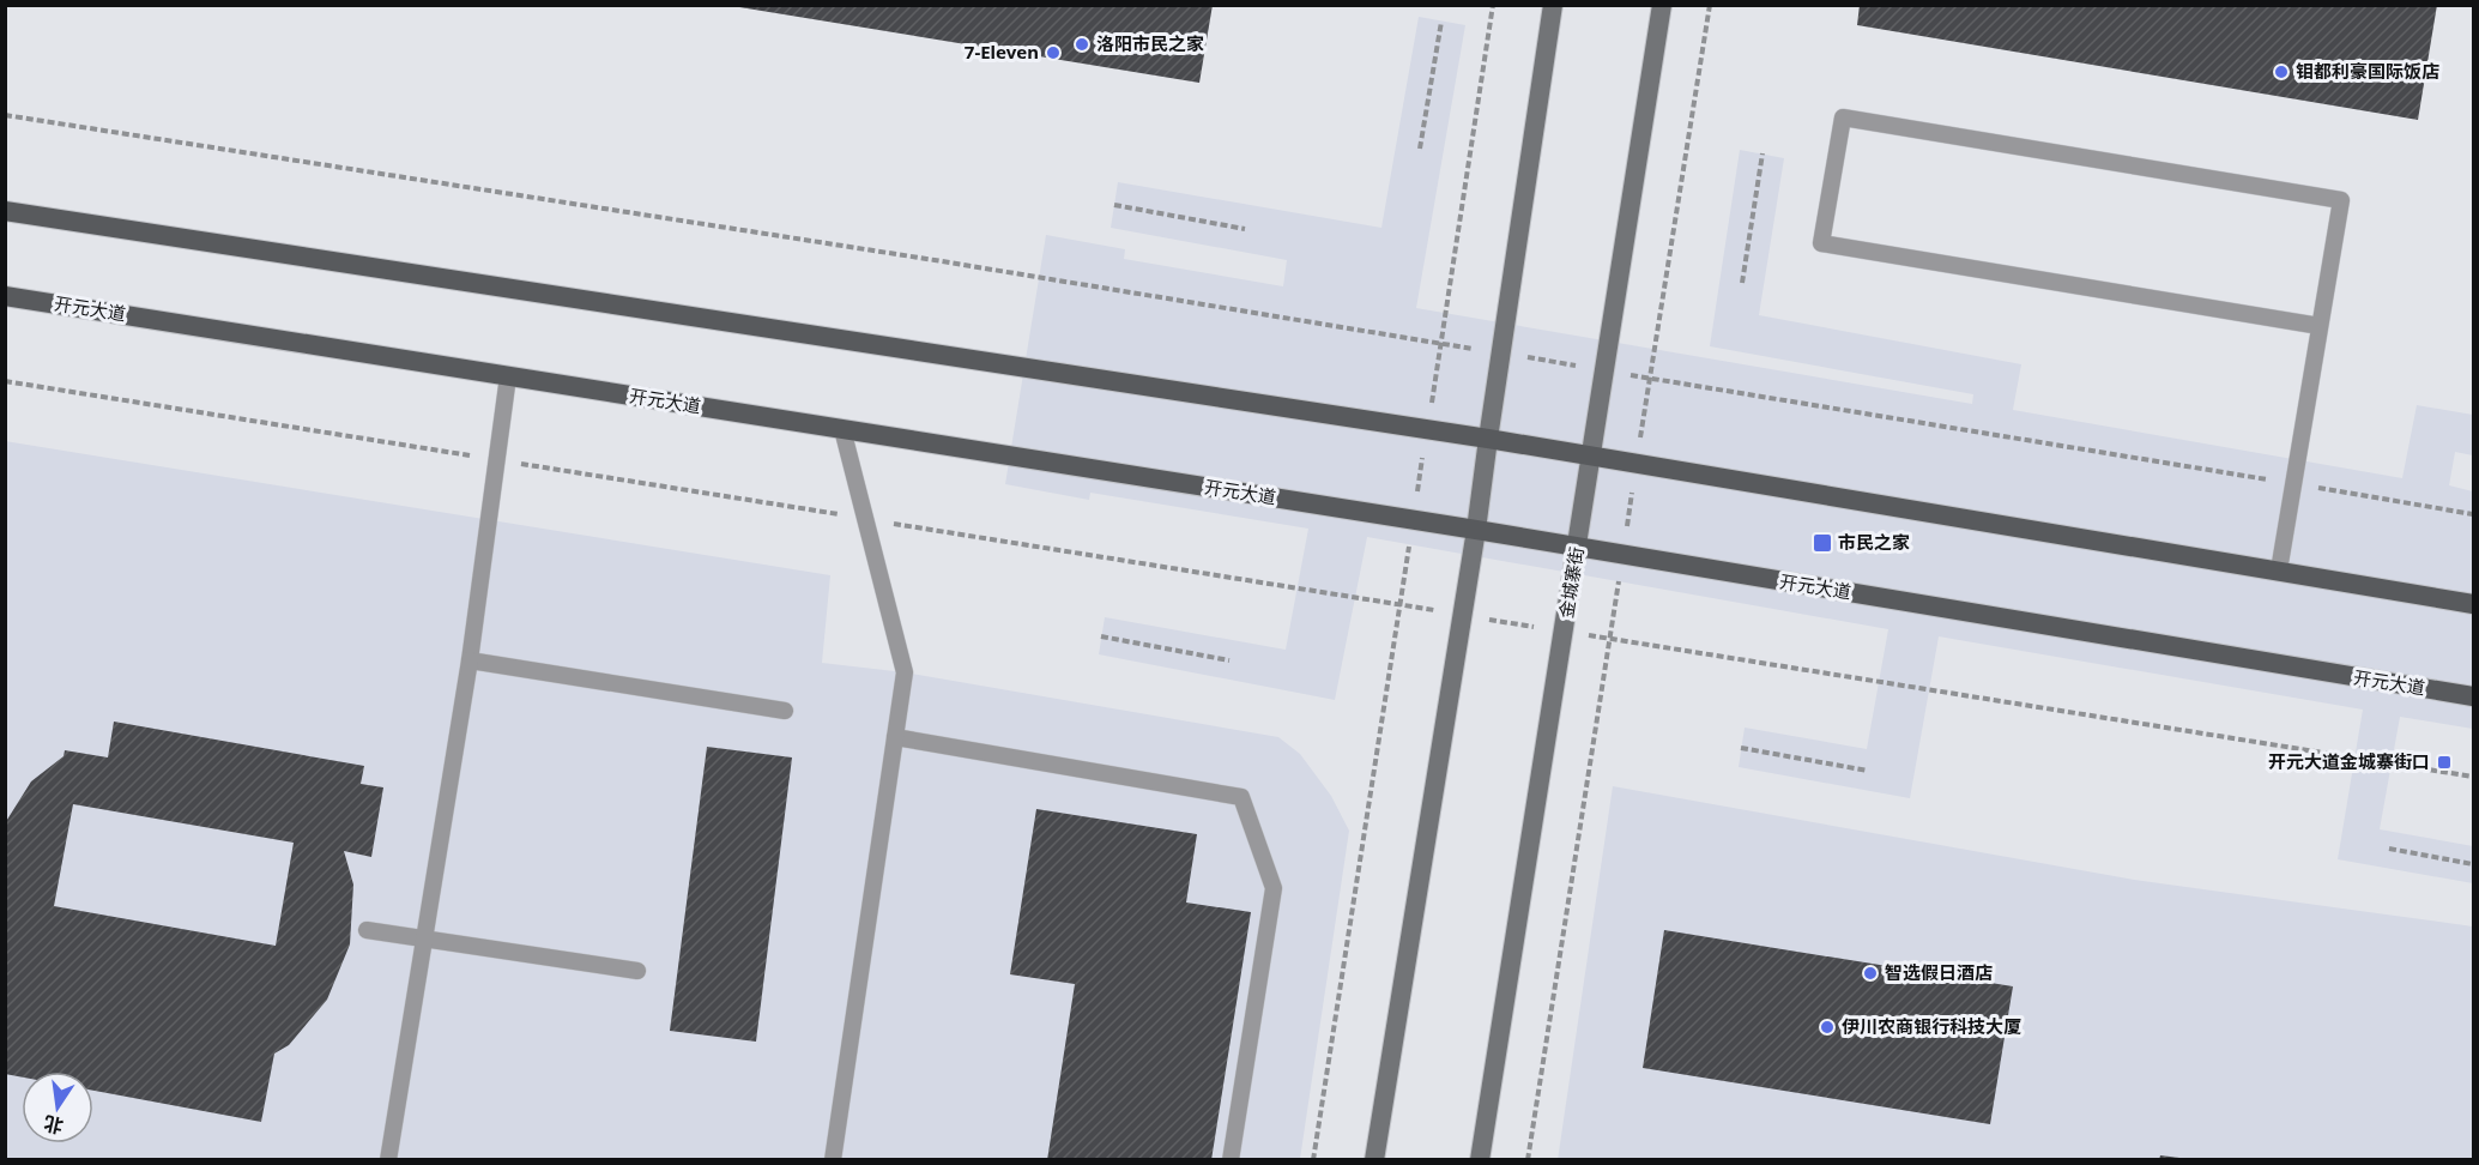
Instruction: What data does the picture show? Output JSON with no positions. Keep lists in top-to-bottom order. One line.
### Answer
{"streets":{"main road":["开元大道","金城寨街"]},"crossings":[["开元大道","金城寨街"]],"places":{"other":["洛阳市民之家","7-Eleven","钼都利豪国际饭店","智选假日酒店","伊川农商银行科技大厦"],"transit":["市民之家","开元大道金城寨街口"]},"north":"bottom"}
